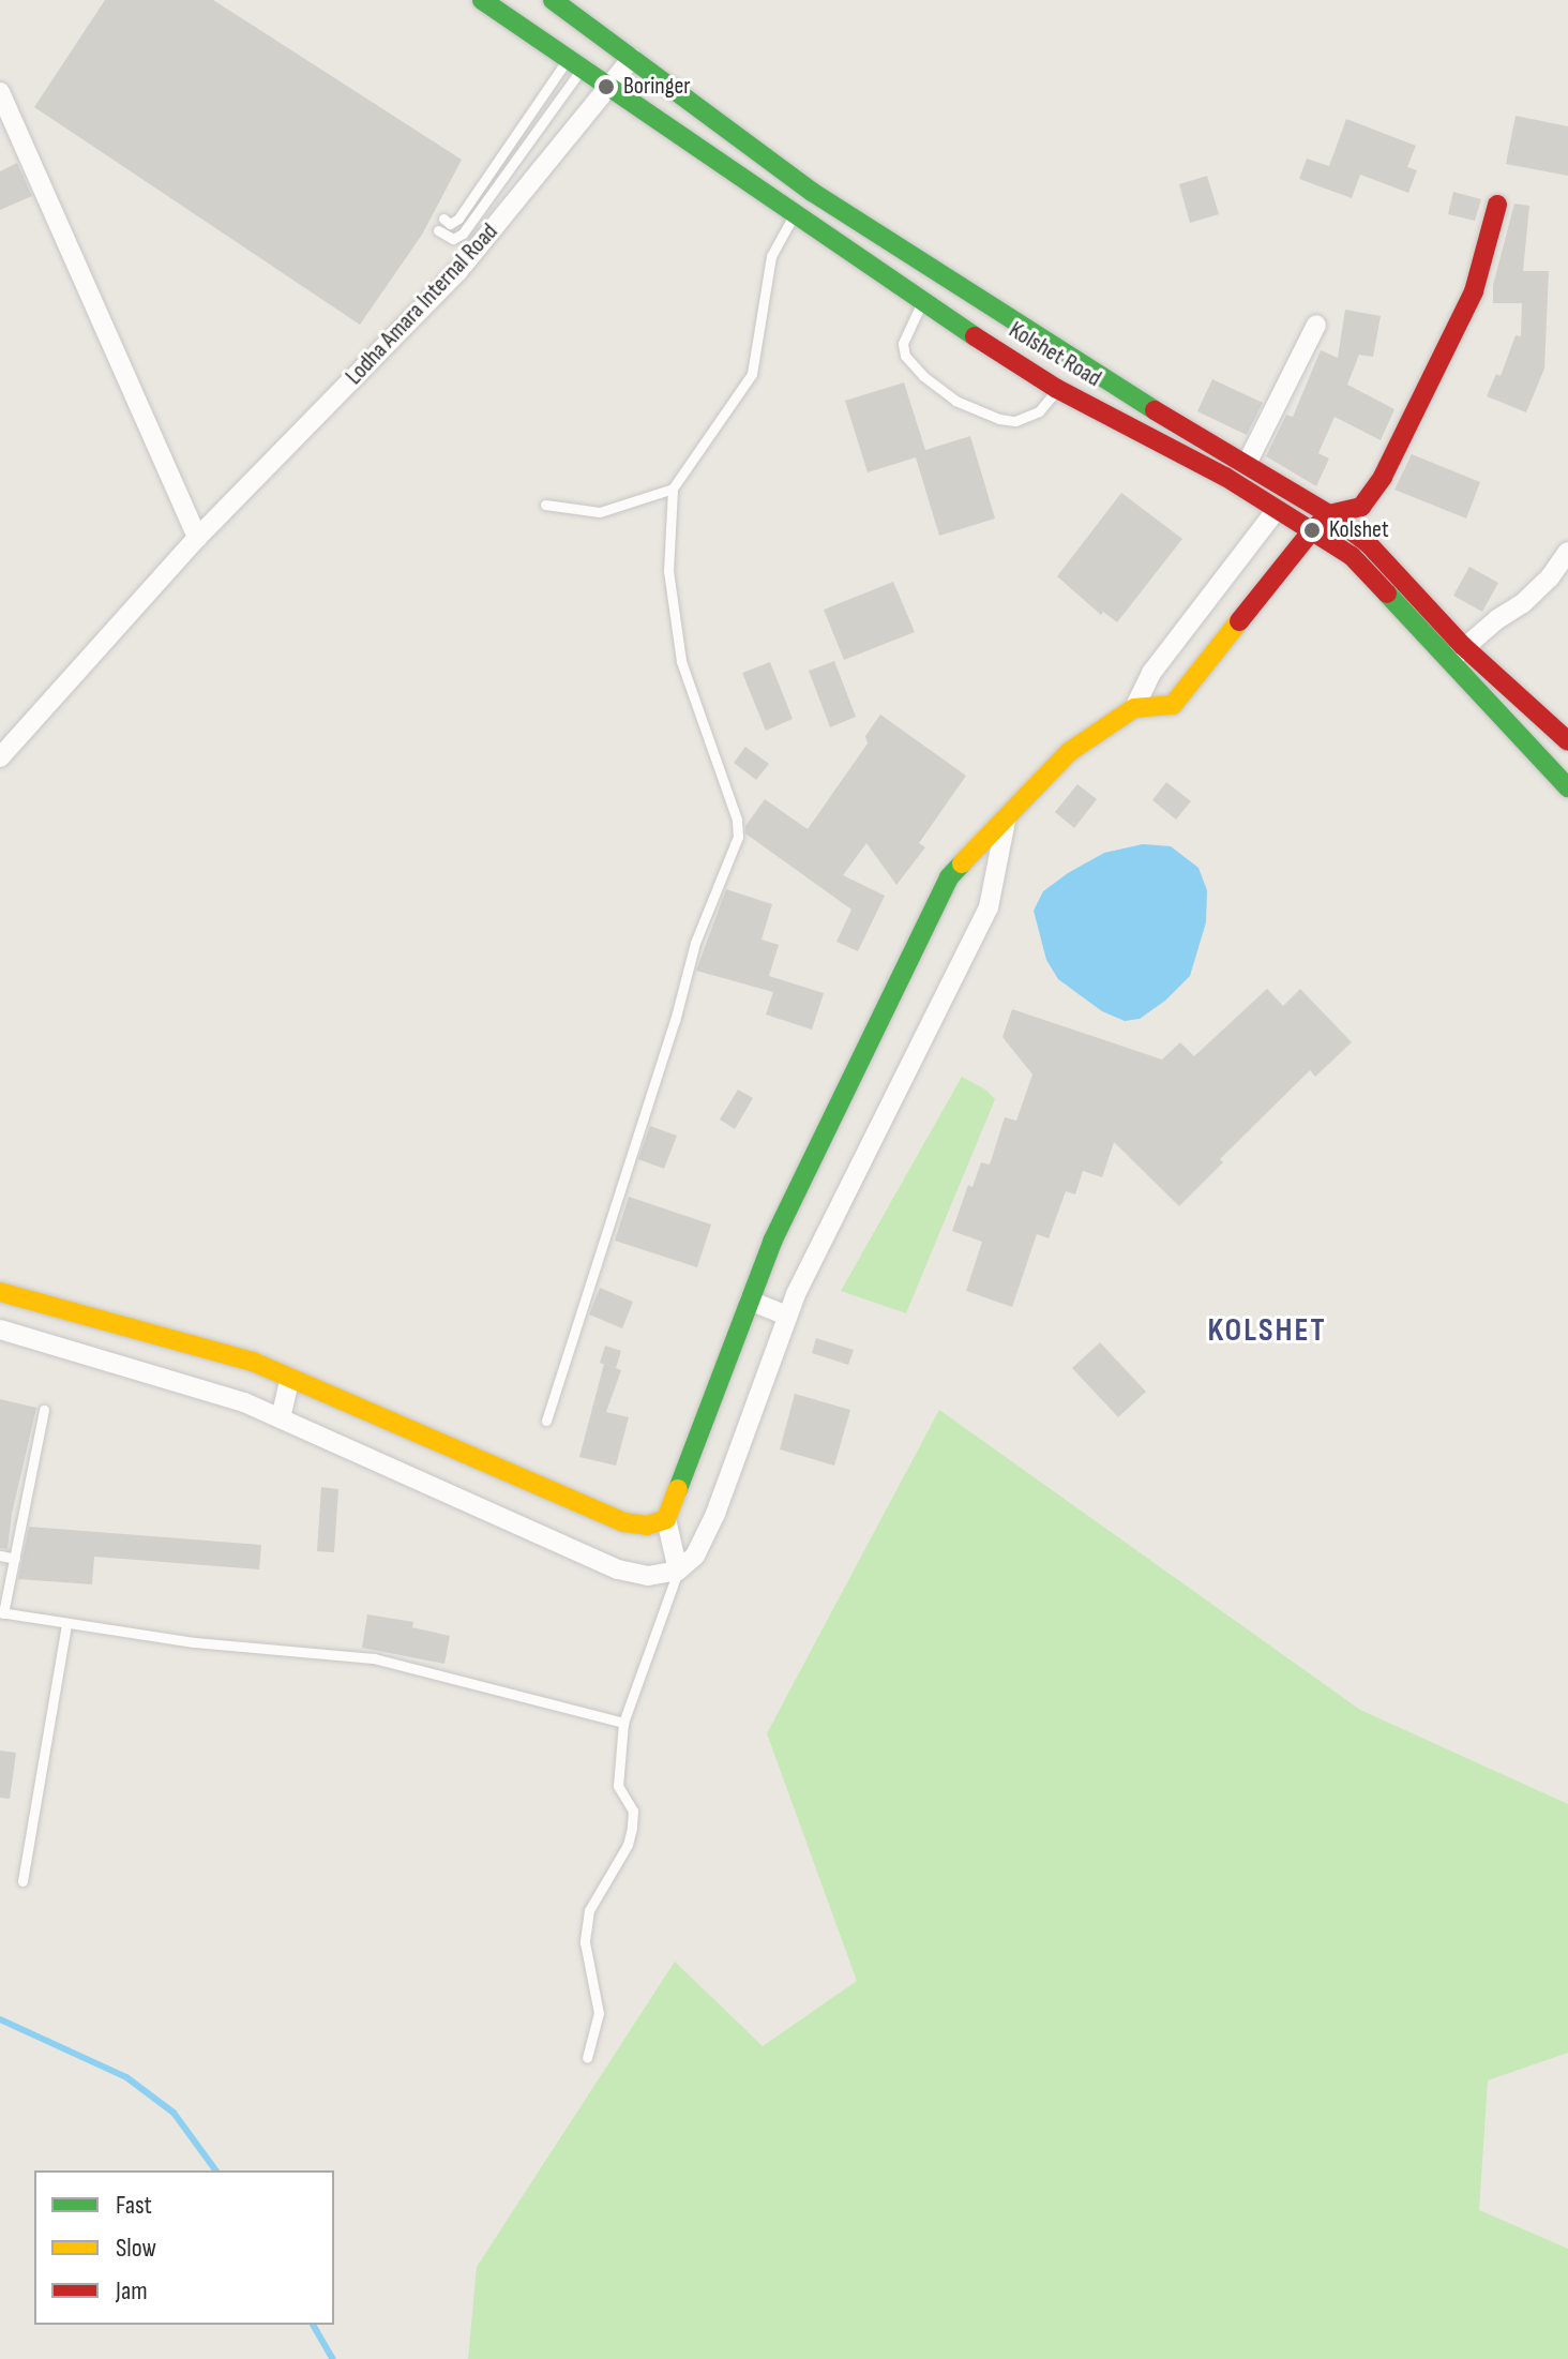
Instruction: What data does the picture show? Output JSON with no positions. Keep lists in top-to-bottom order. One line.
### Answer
{"streets":{"street":["Lodha Amara Internal Road","Kolshet Road"]},"crossings":[["Lodha Amara Internal Road","Kolshet Road"]],"districts":["KOLSHET"],"places":["Boringer","Kolshet"],"legend":["Fast","Slow","Jam"]}
